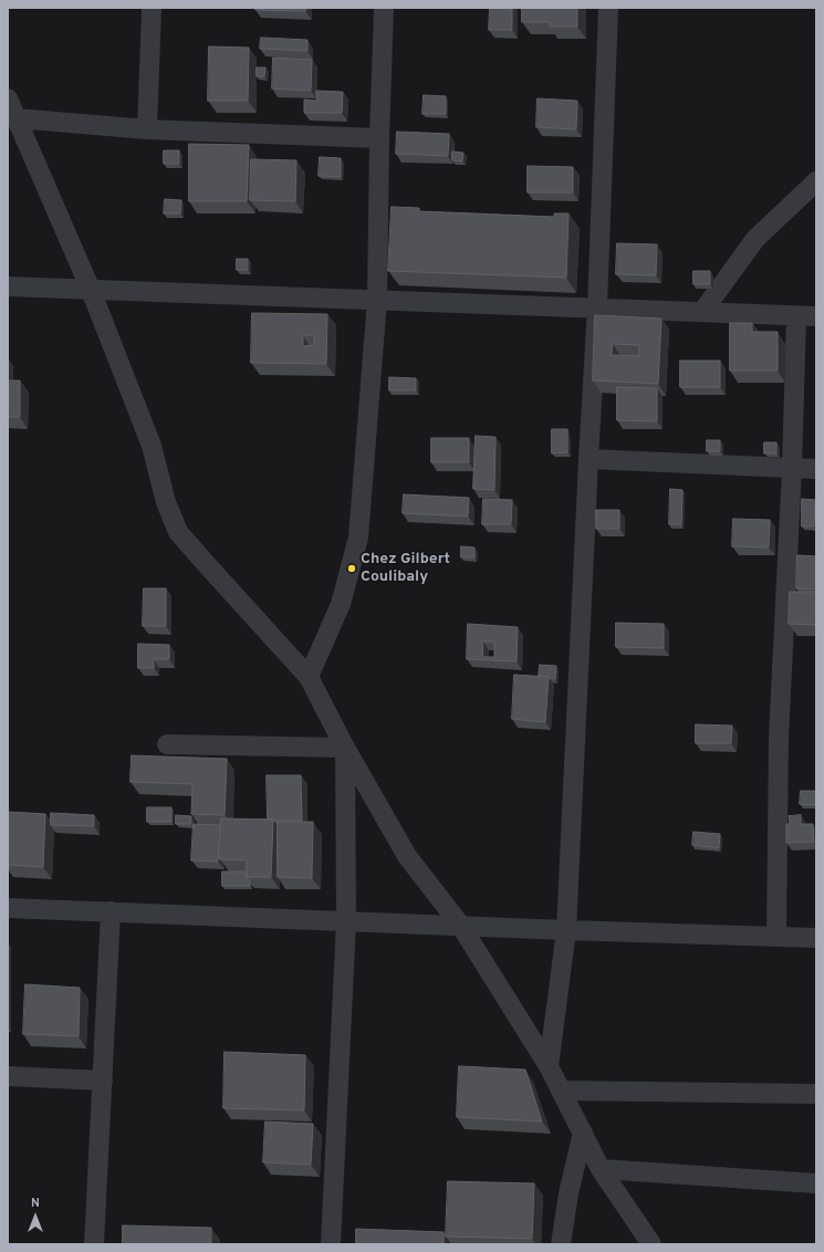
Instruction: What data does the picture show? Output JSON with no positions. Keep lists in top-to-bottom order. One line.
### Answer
{"places":["Chez Gilbert Coulibaly"],"north":"top"}
